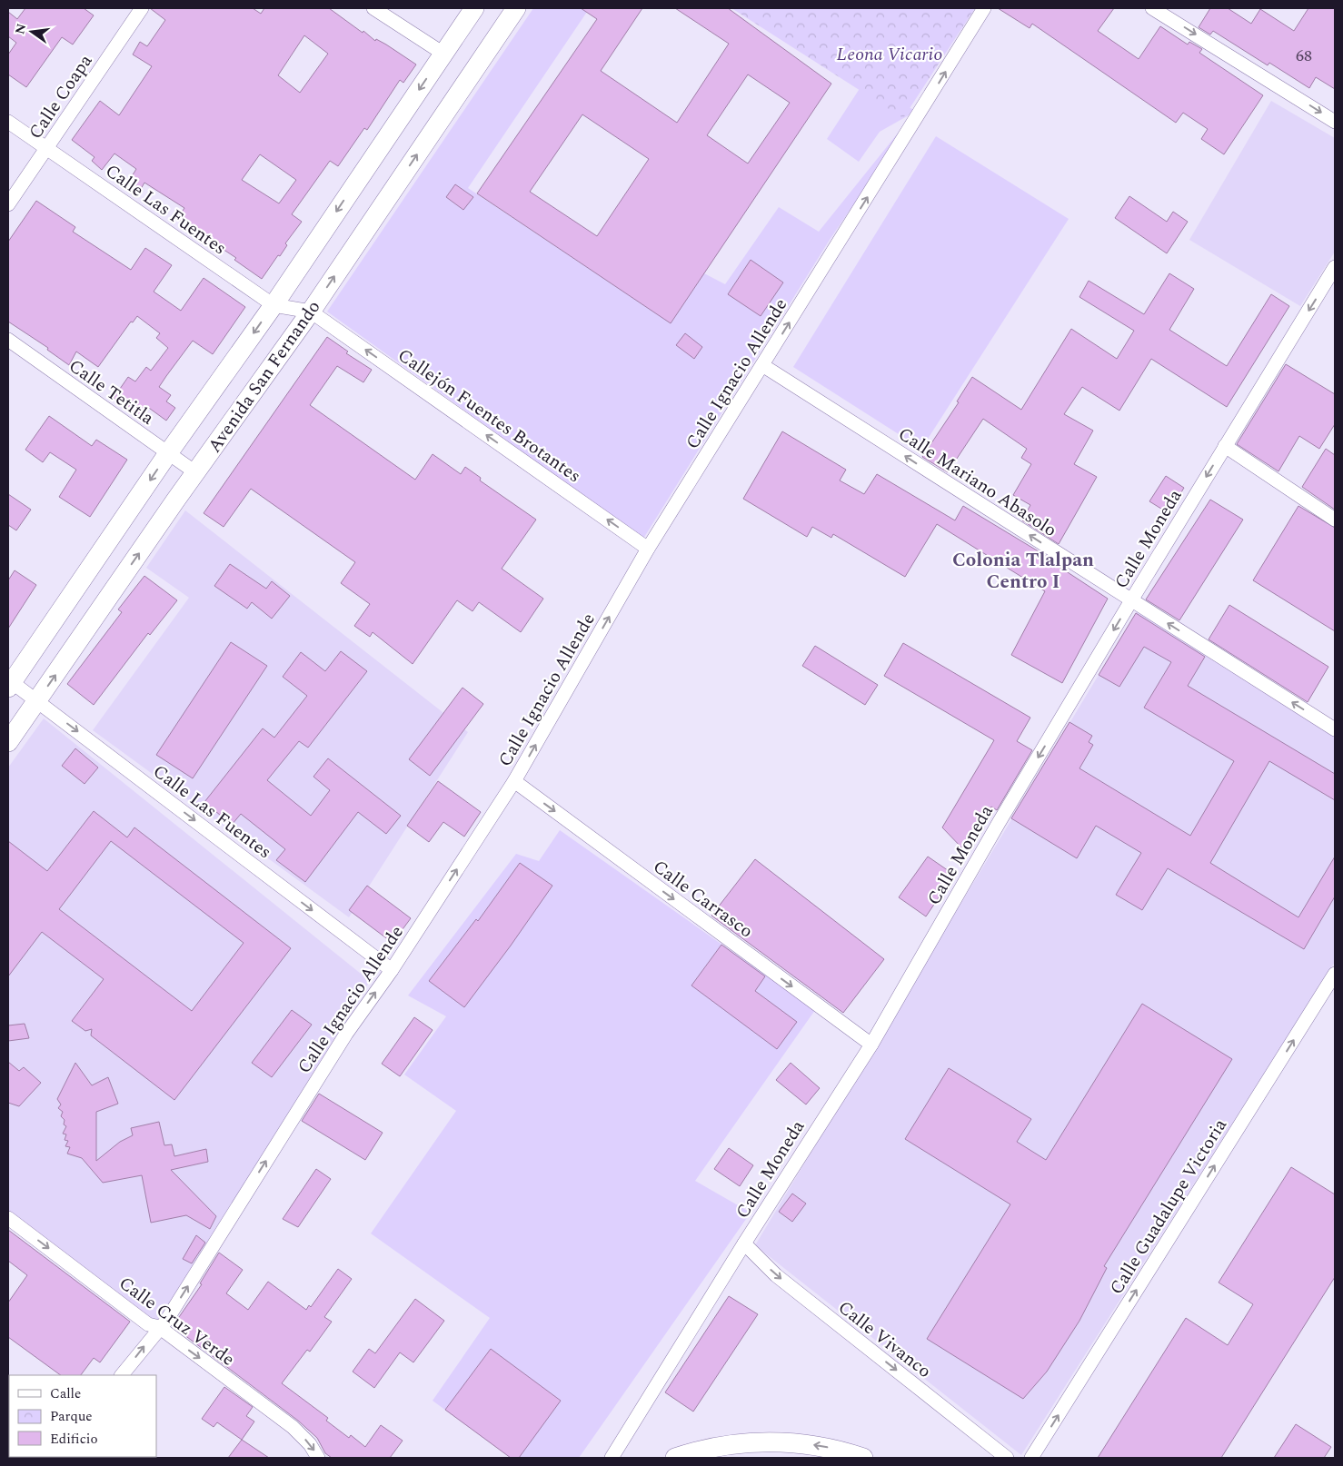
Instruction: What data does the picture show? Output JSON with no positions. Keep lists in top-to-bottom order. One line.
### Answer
{"streets":{"main road":["Avenida San Fernando"],"street":["Calle Coapa","Calle Las Fuentes","Calle Ignacio Allende","Calle Tetitla","Callejón Fuentes Brotantes","Calle Mariano Abasolo","Calle Moneda","Calle Carrasco","Calle Guadalupe Victoria","Calle Cruz Verde","Calle Vivanco"]},"crossings":[["Calle Coapa","Calle Las Fuentes"],["Calle Las Fuentes","Calle Ignacio Allende"],["Calle Las Fuentes","Avenida San Fernando"],["Calle Las Fuentes","Callejón Fuentes Brotantes"],["Calle Ignacio Allende","Callejón Fuentes Brotantes"],["Calle Ignacio Allende","Calle Mariano Abasolo"],["Calle Ignacio Allende","Calle Carrasco"],["Calle Ignacio Allende","Calle Cruz Verde"],["Avenida San Fernando","Calle Tetitla"],["Avenida San Fernando","Callejón Fuentes Brotantes"],["Calle Mariano Abasolo","Calle Moneda"],["Calle Moneda","Calle Carrasco"],["Calle Moneda","Calle Vivanco"]],"one_way":["Calle Las Fuentes","Calle Ignacio Allende","Callejón Fuentes Brotantes","Calle Mariano Abasolo","Calle Moneda","Calle Carrasco","Calle Guadalupe Victoria","Calle Cruz Verde","Calle Vivanco"],"districts":["Colonia Tlalpan Centro I"],"parks":["Leona Vicario"],"house_numbers":["68"],"legend":["Calle","Parque","Edificio"],"north":"left"}
